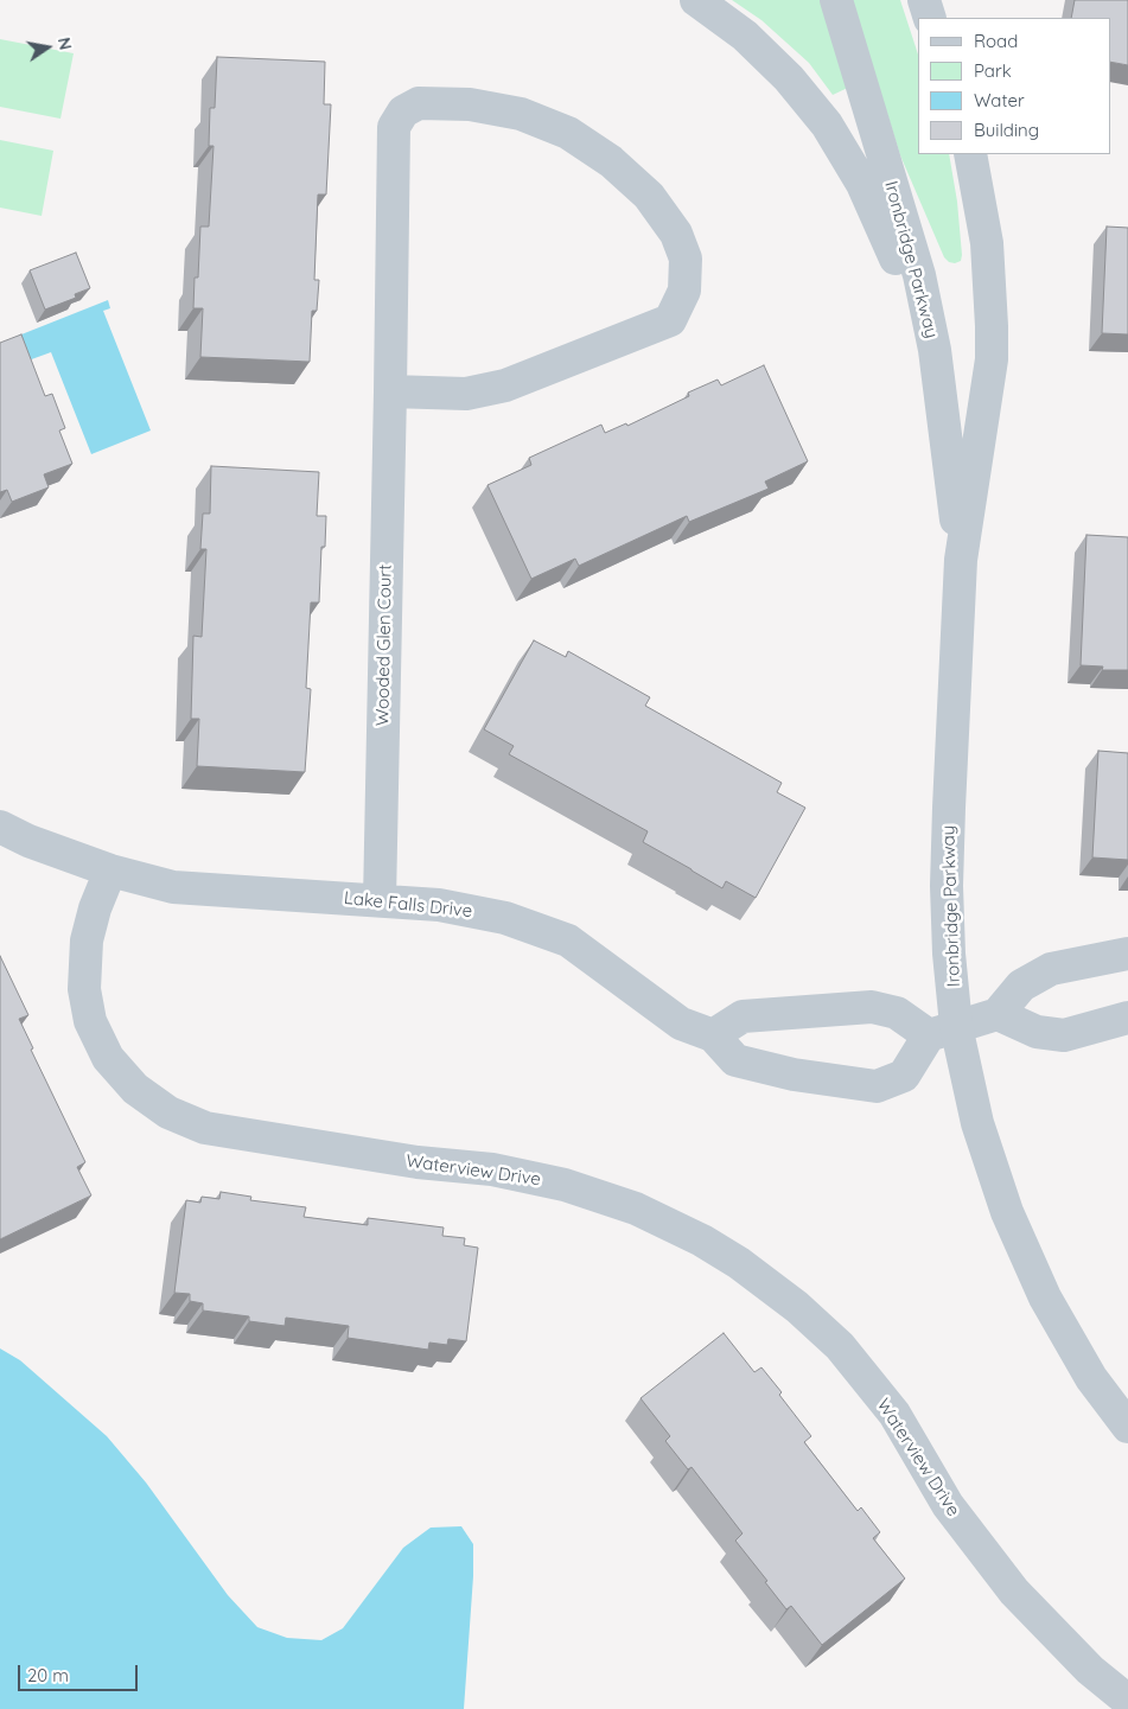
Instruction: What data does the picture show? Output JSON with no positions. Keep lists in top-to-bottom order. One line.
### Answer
{"streets":{"street":["Ironbridge Parkway","Wooded Glen Court","Lake Falls Drive","Waterview Drive"]},"crossings":[["Wooded Glen Court","Lake Falls Drive"],["Lake Falls Drive","Waterview Drive"]],"legend":["Road","Park","Water","Building"],"scale_bar":"20 m","north":"right"}
